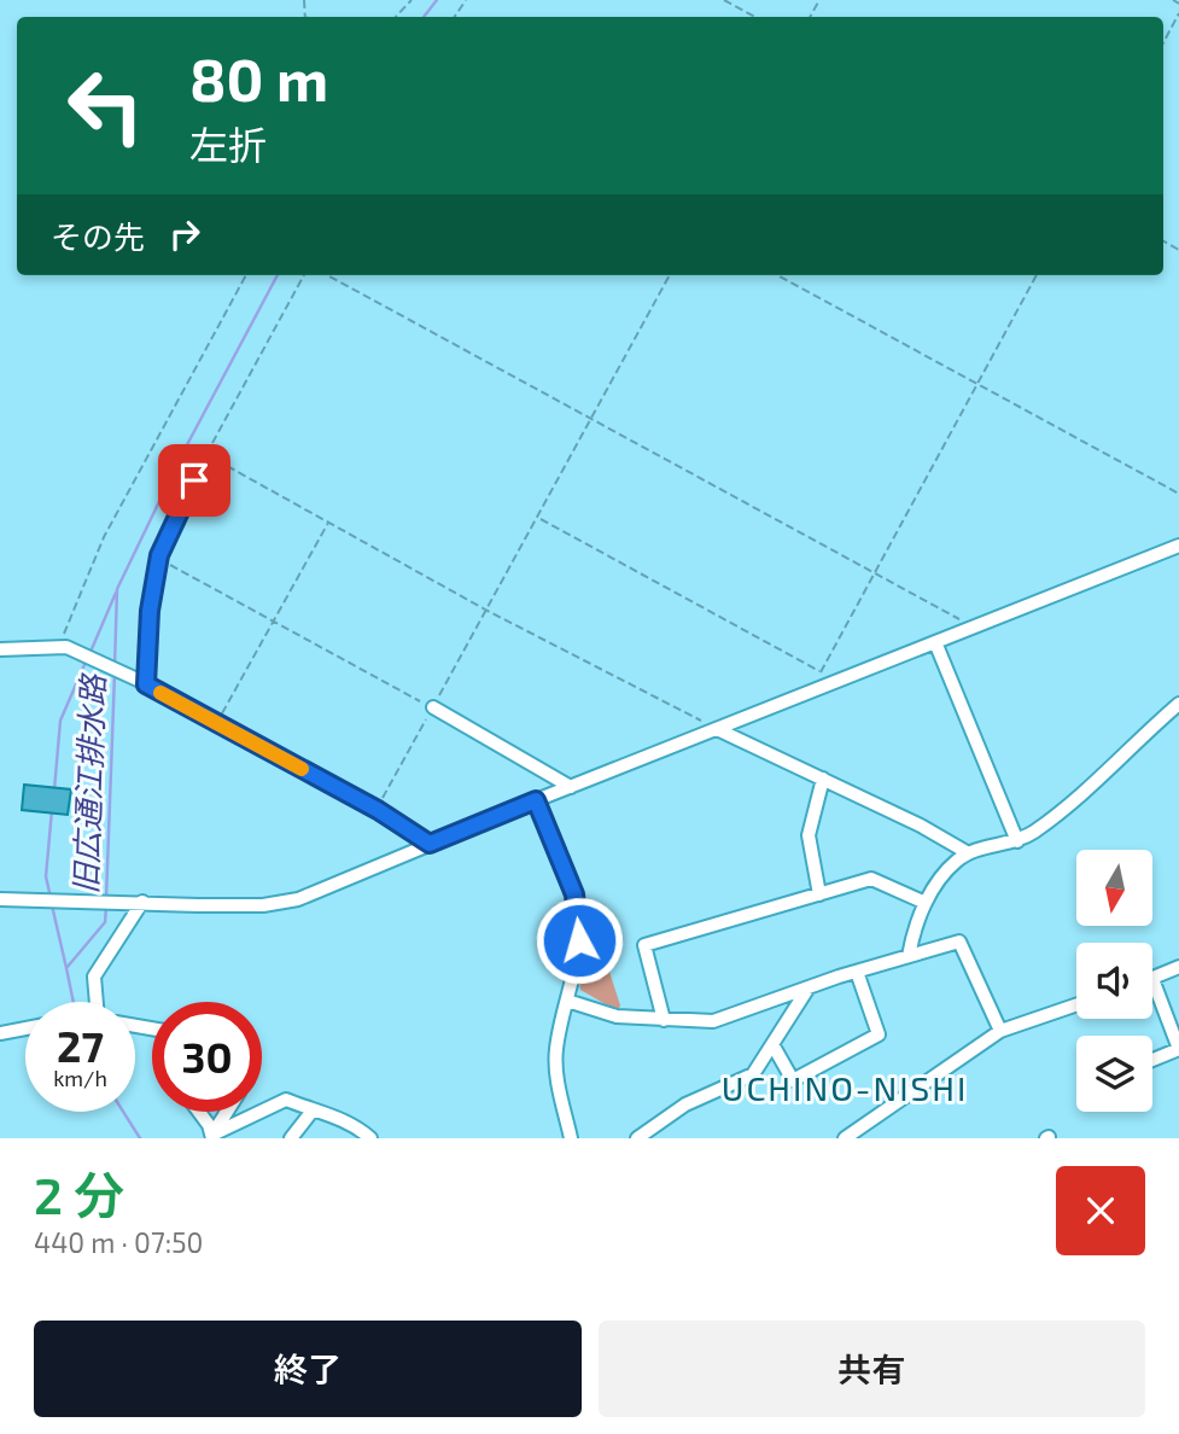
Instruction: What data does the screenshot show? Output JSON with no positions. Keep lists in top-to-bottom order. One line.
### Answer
{"districts":["UCHINO-NISHI"],"water":["旧広通江排水路"],"north":"bottom","page":{"turn":["80 m","左折"],"then":"その先","speed":"27 km/h","limit":"30","heading":["2 分","440 m · 07:50"],"buttons":["終了","共有"]}}
